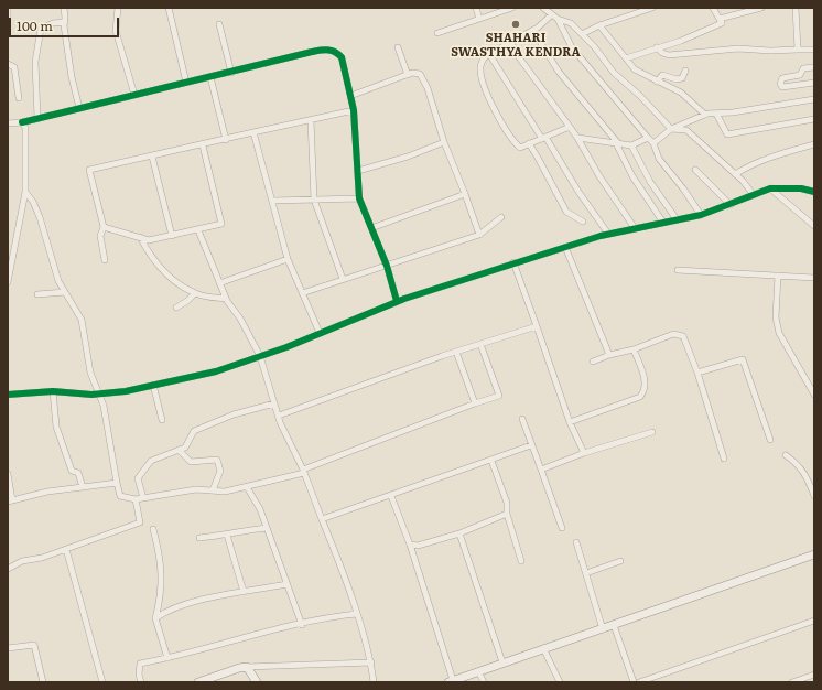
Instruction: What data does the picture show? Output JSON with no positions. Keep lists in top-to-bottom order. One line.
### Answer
{"places":["SHAHARI SWASTHYA KENDRA"],"scale_bar":"100 m"}
